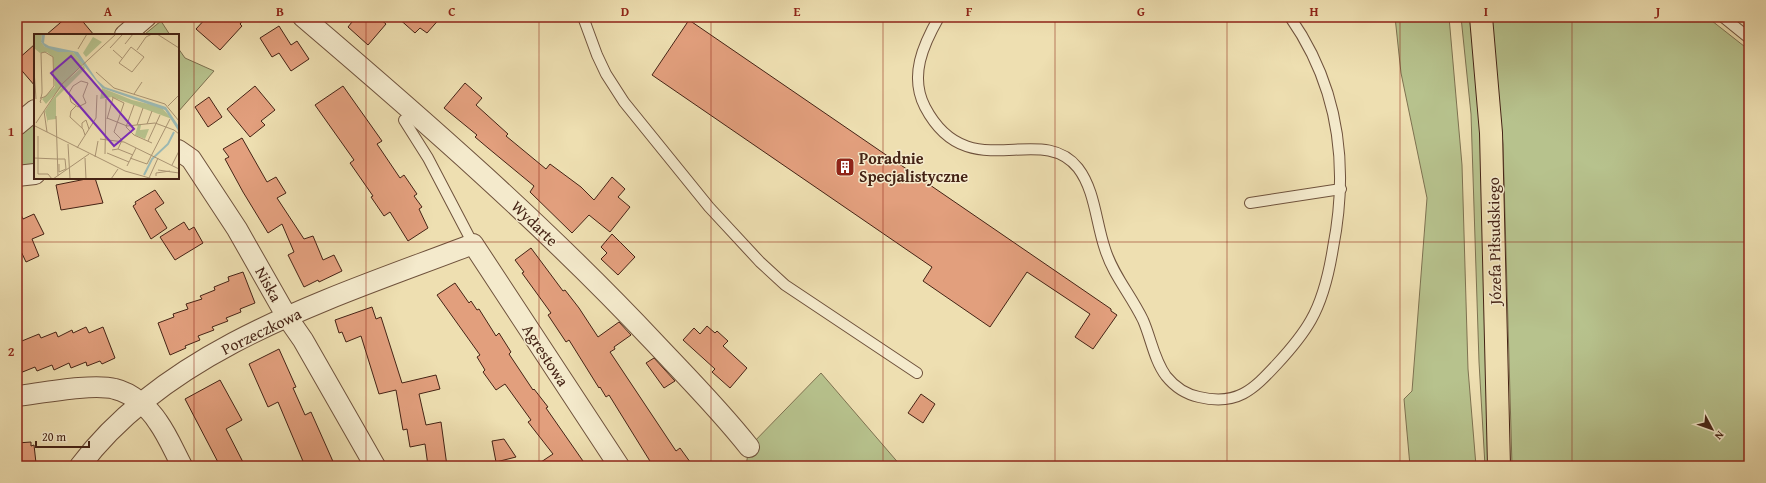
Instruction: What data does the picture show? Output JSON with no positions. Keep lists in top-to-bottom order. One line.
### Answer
{"streets":{"main road":["Józefa Piłsudskiego"],"street":["Wydarte","Niska","Porzeczkowa","Agrestowa"]},"crossings":[["Niska","Porzeczkowa"],["Porzeczkowa","Agrestowa"]],"places":{"building":["Poradnie Specjalistyczne"]},"scale_bar":"20 m","north":"bottom right","grid":{"columns":["A","B","C","D","E","F","G","H","I","J"],"rows":["1","2"]}}
